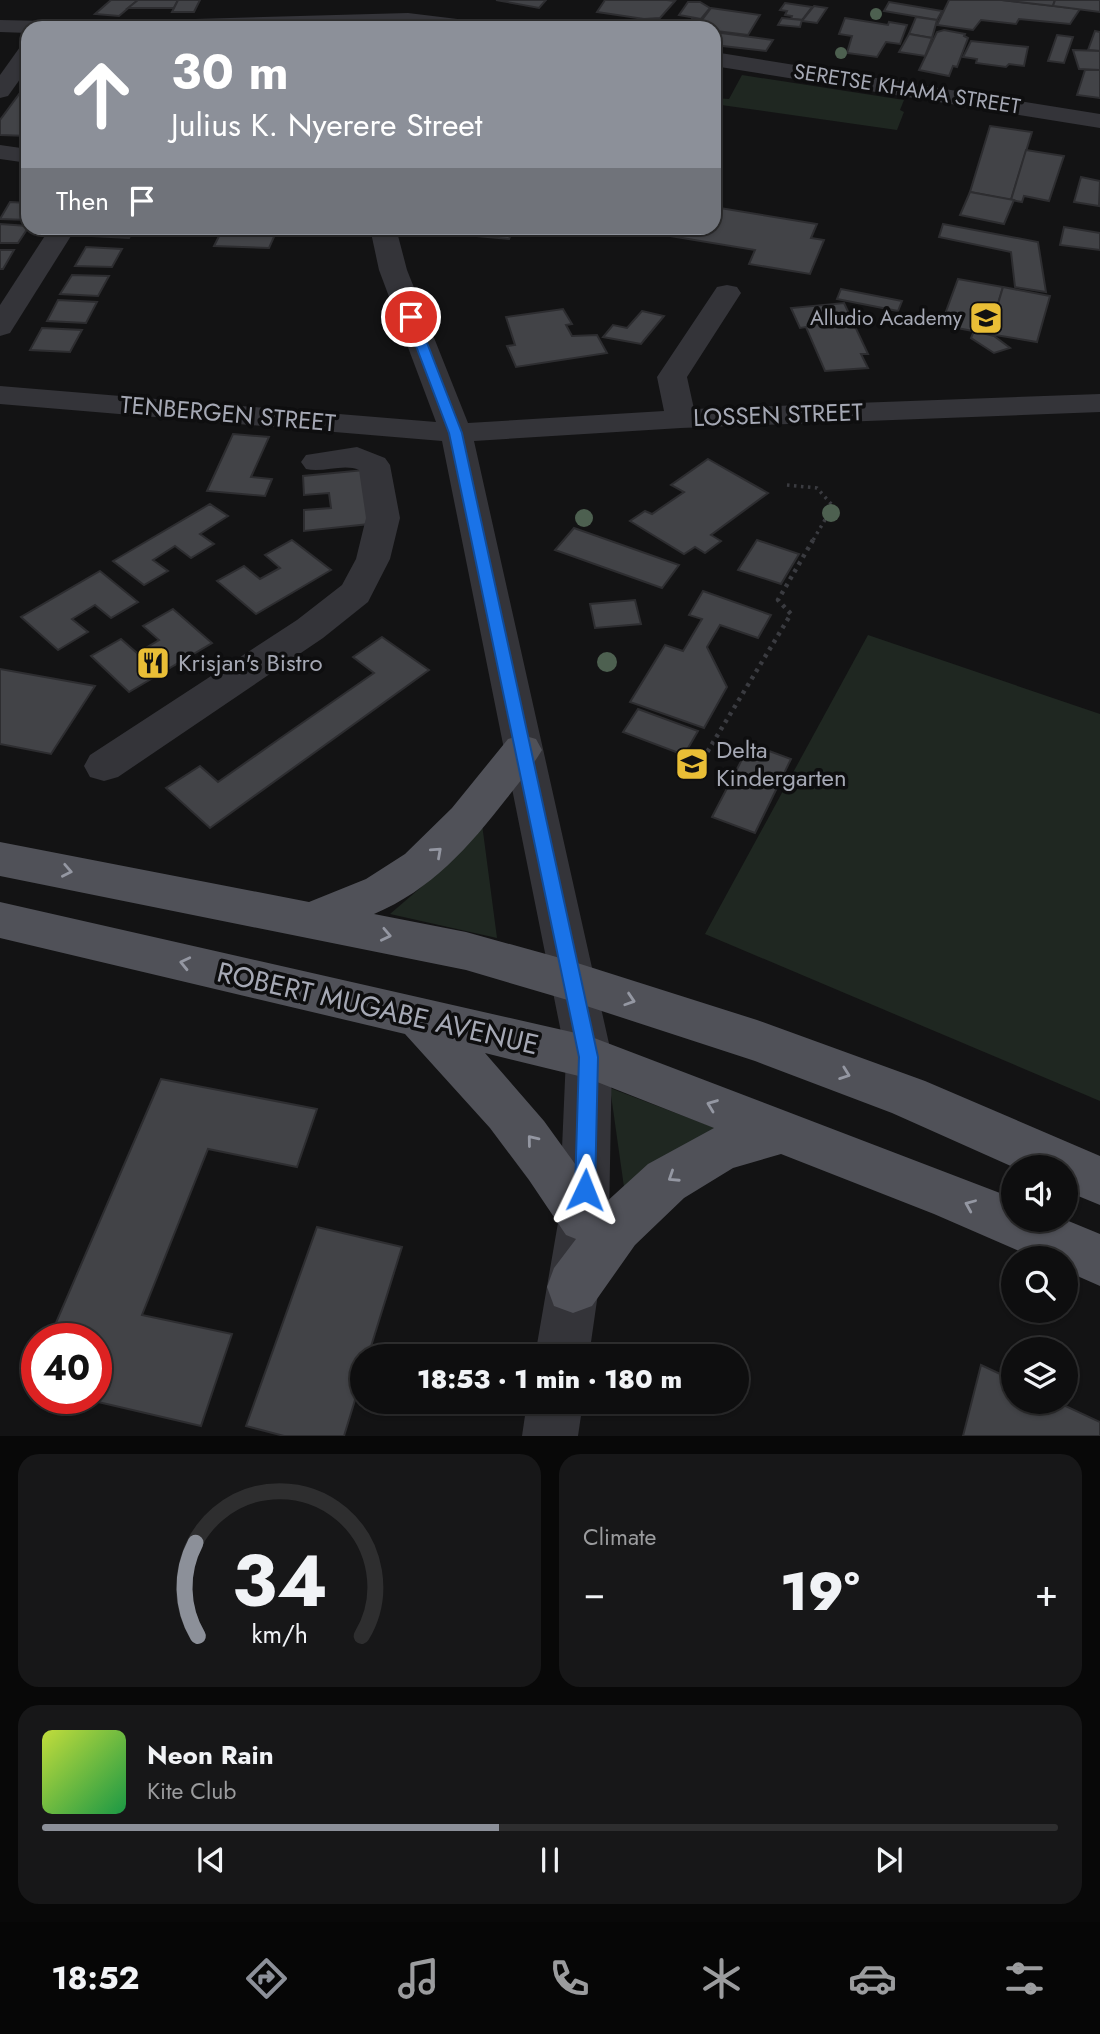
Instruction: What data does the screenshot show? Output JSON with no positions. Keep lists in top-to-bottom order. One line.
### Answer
{"streets":{"main road":["ROBERT MUGABE AVENUE"],"street":["SERETSE KHAMA STREET","TENBERGEN STREET","LOSSEN STREET"]},"crossings":[["TENBERGEN STREET","LOSSEN STREET"]],"places":{"school or university":["Alludio Academy","Delta Kindergarten"],"restaurant":["Krisjan's Bistro"]},"page":{"turn":["30 m","Julius K. Nyerere Street"],"then":"Then","limit":"40","trip":"18:53 · 1 min · 180 m","tile":"Climate","heat":["−","19°","+"],"song":["Neon Rain","Kite Club"],"tabs":"18:52","gauge":["34","km/h"]}}
